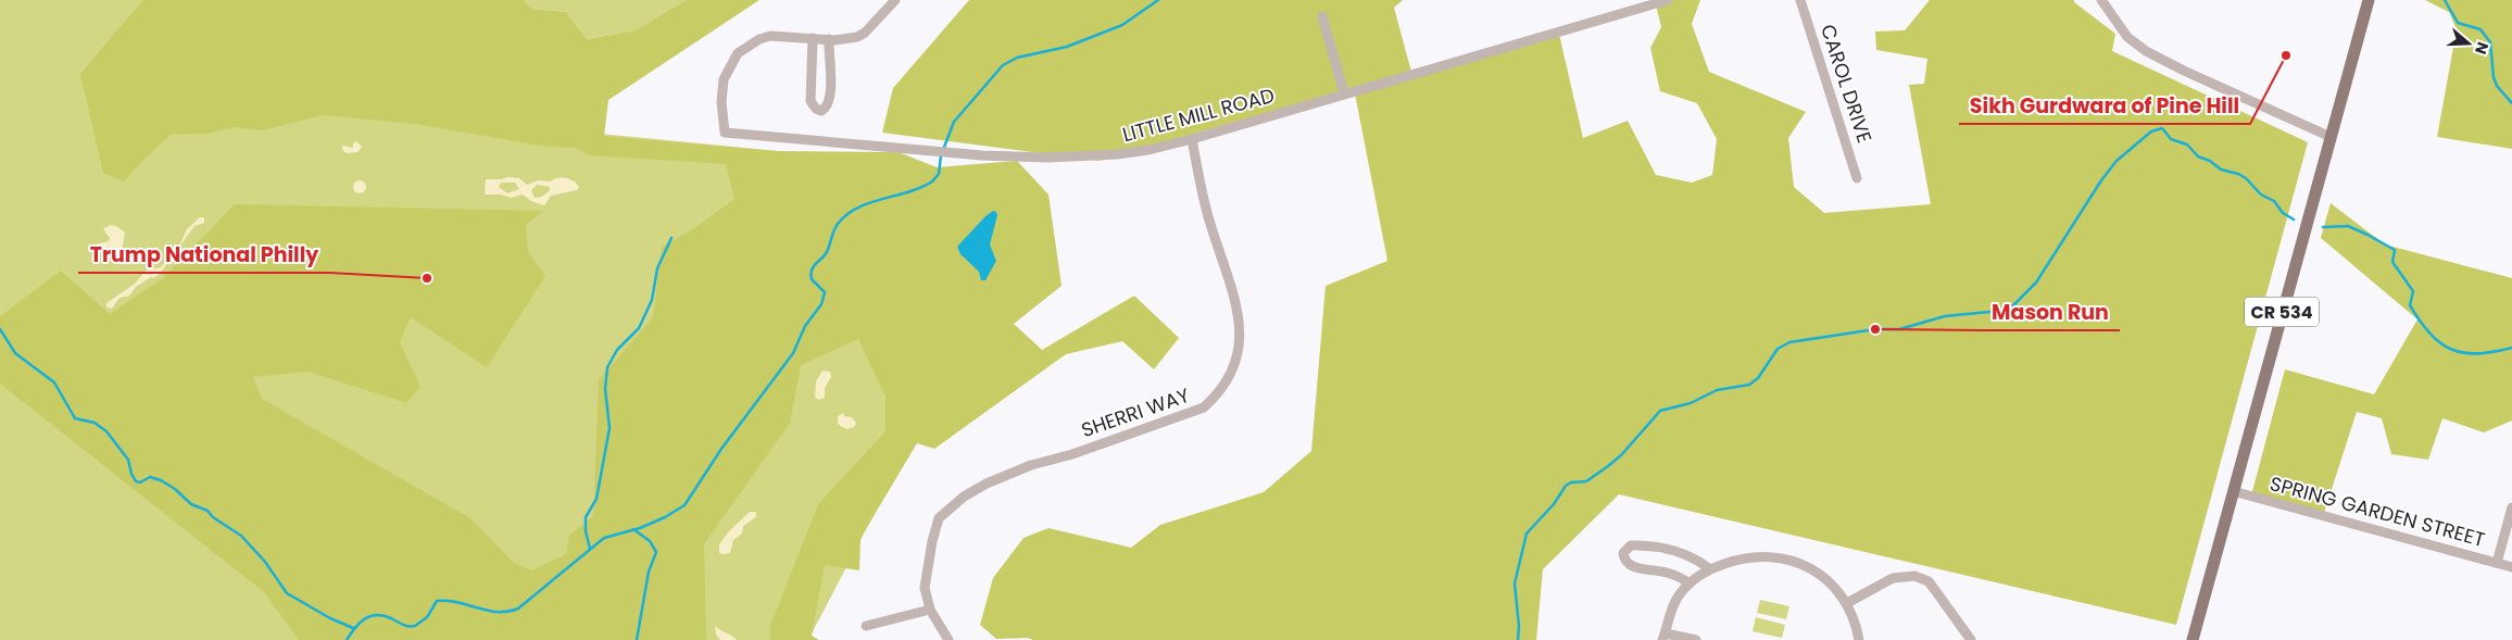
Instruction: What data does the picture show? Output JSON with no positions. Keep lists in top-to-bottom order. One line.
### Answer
{"streets":{"main road":["CR 534"],"street":["CAROL DRIVE","LITTLE MILL ROAD","SHERRI WAY","SPRING GARDEN STREET"]},"crossings":[["LITTLE MILL ROAD","SHERRI WAY"],["CR 534","SPRING GARDEN STREET"]],"places":["Sikh Gurdwara of Pine Hill","Trump National Philly","Mason Run"],"north":"right"}
